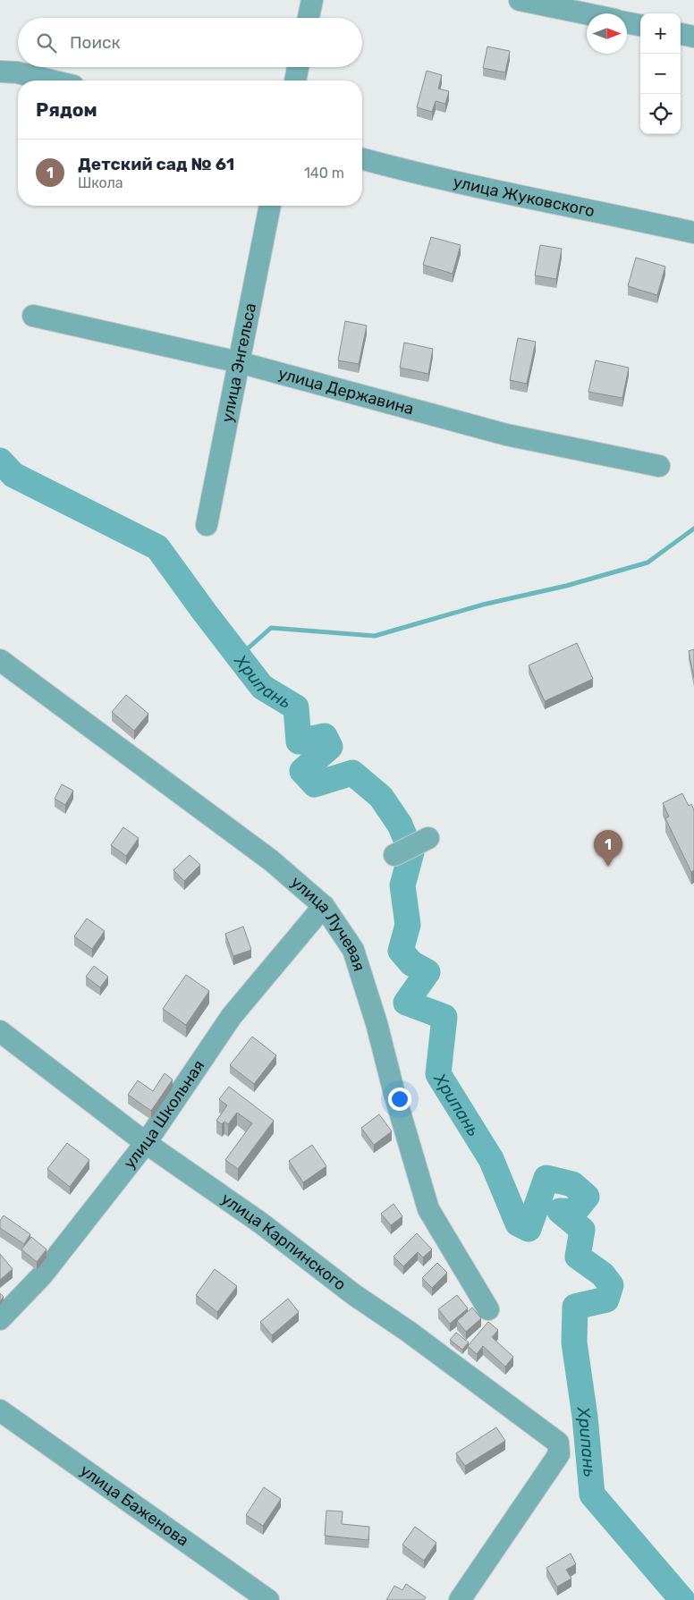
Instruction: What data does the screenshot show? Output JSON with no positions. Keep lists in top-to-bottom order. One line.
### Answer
{"streets":{"street":["улица Жуковского","улица Энгельса","улица Державина","улица Лучевая","улица Школьная","улица Карпинского","улица Баженова"]},"crossings":[["улица Энгельса","улица Державина"],["улица Лучевая","улица Школьная"],["улица Школьная","улица Карпинского"]],"water":["Хрипань"],"north":"right","page":{"map_buttons":["+","−"],"search":"Поиск","heading":"Рядом","list":[{"mark":"1","name":"Детский сад № 61","note":"Школа","value":"140 m"}],"pins":"1"}}
